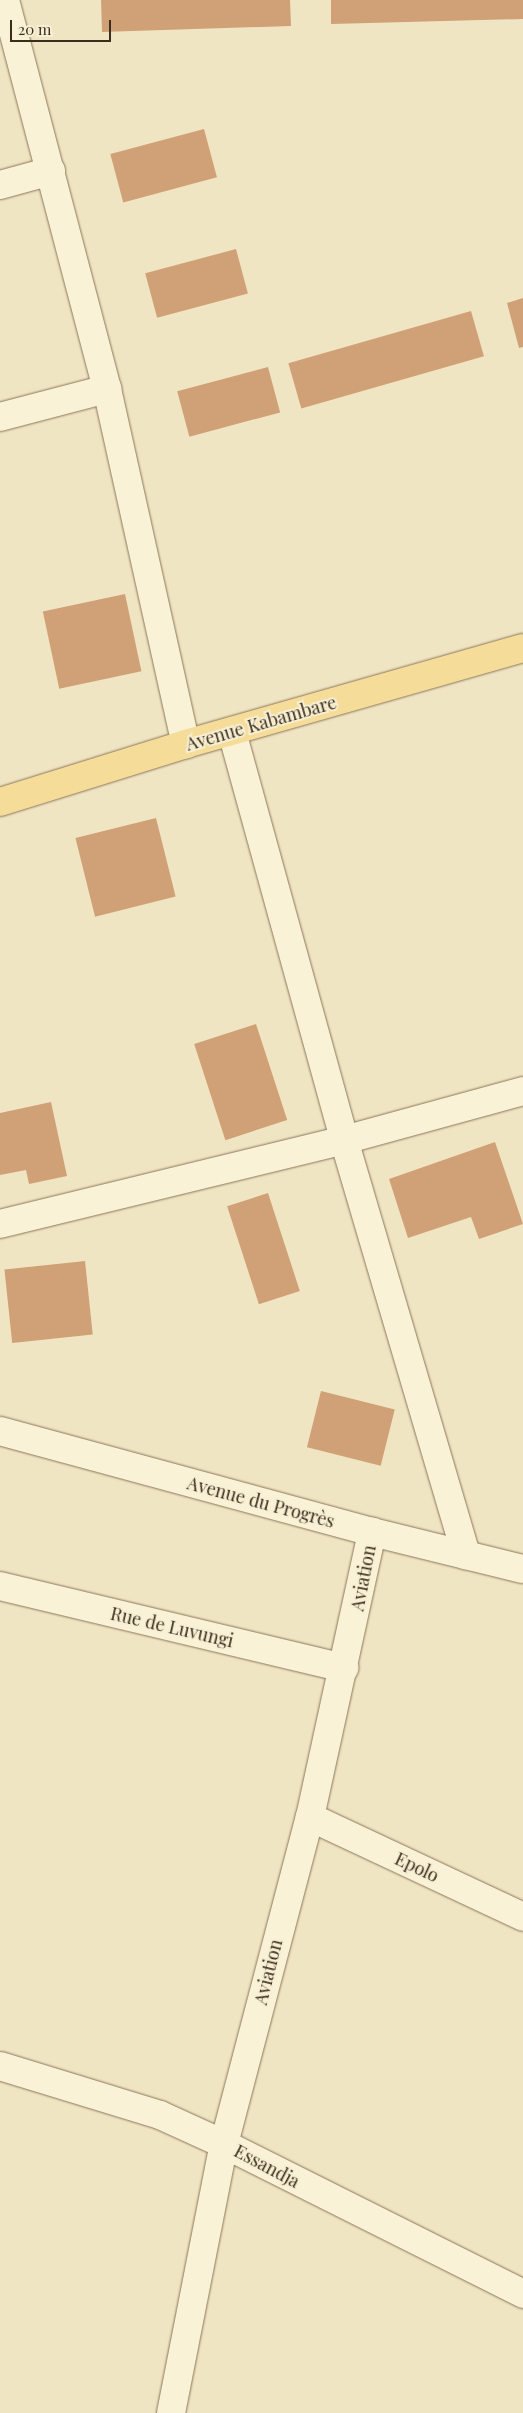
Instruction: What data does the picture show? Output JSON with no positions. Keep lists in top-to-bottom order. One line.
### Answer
{"streets":{"main road":["Avenue Kabambare"],"street":["Avenue du Progrès","Aviation","Rue de Luvungi","Epolo","Essandja"]},"crossings":[["Avenue du Progrès","Aviation"],["Aviation","Rue de Luvungi"],["Aviation","Epolo"],["Aviation","Essandja"]],"scale_bar":"20 m"}
